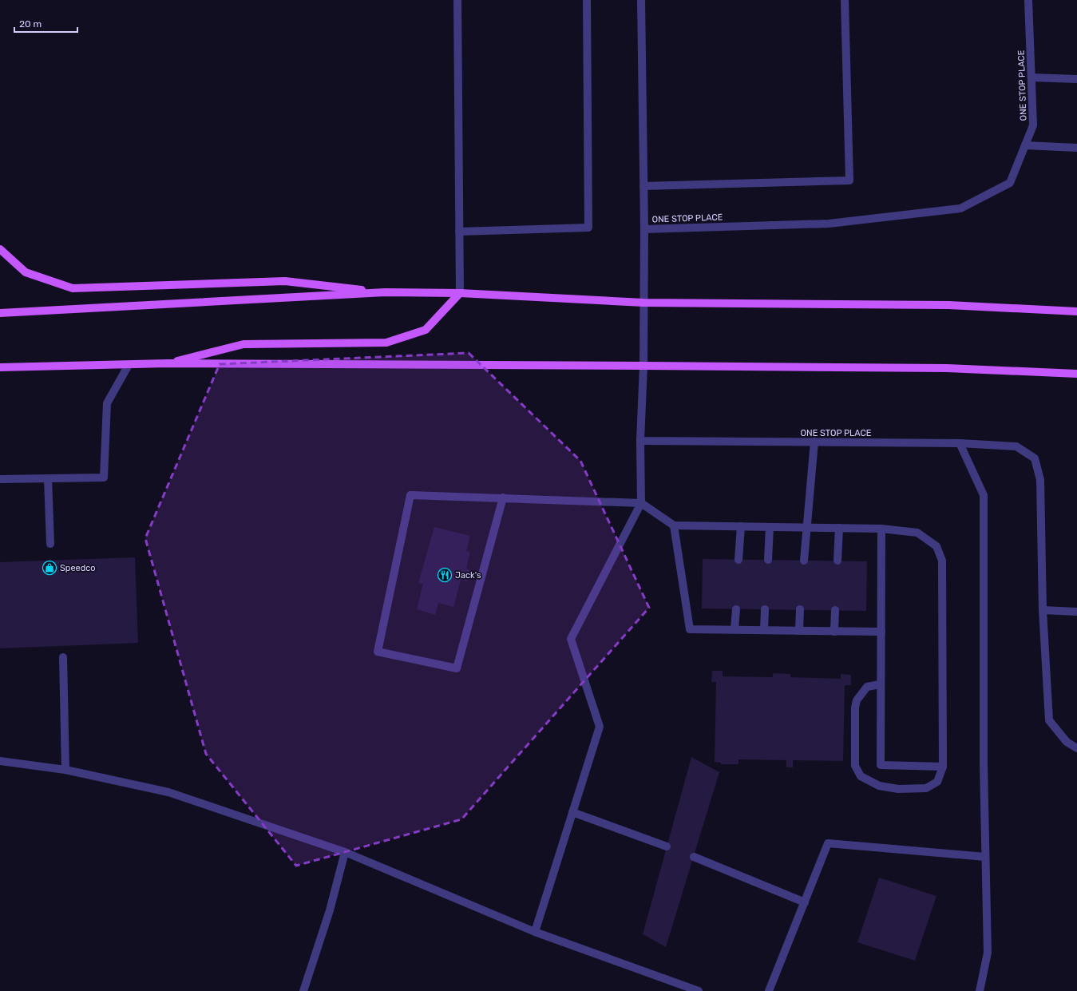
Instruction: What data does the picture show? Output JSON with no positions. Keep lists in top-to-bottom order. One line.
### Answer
{"streets":{"street":["ONE STOP PLACE"]},"places":{"shop":["Speedco"],"restaurant":["Jack's"]},"scale_bar":"20 m"}
